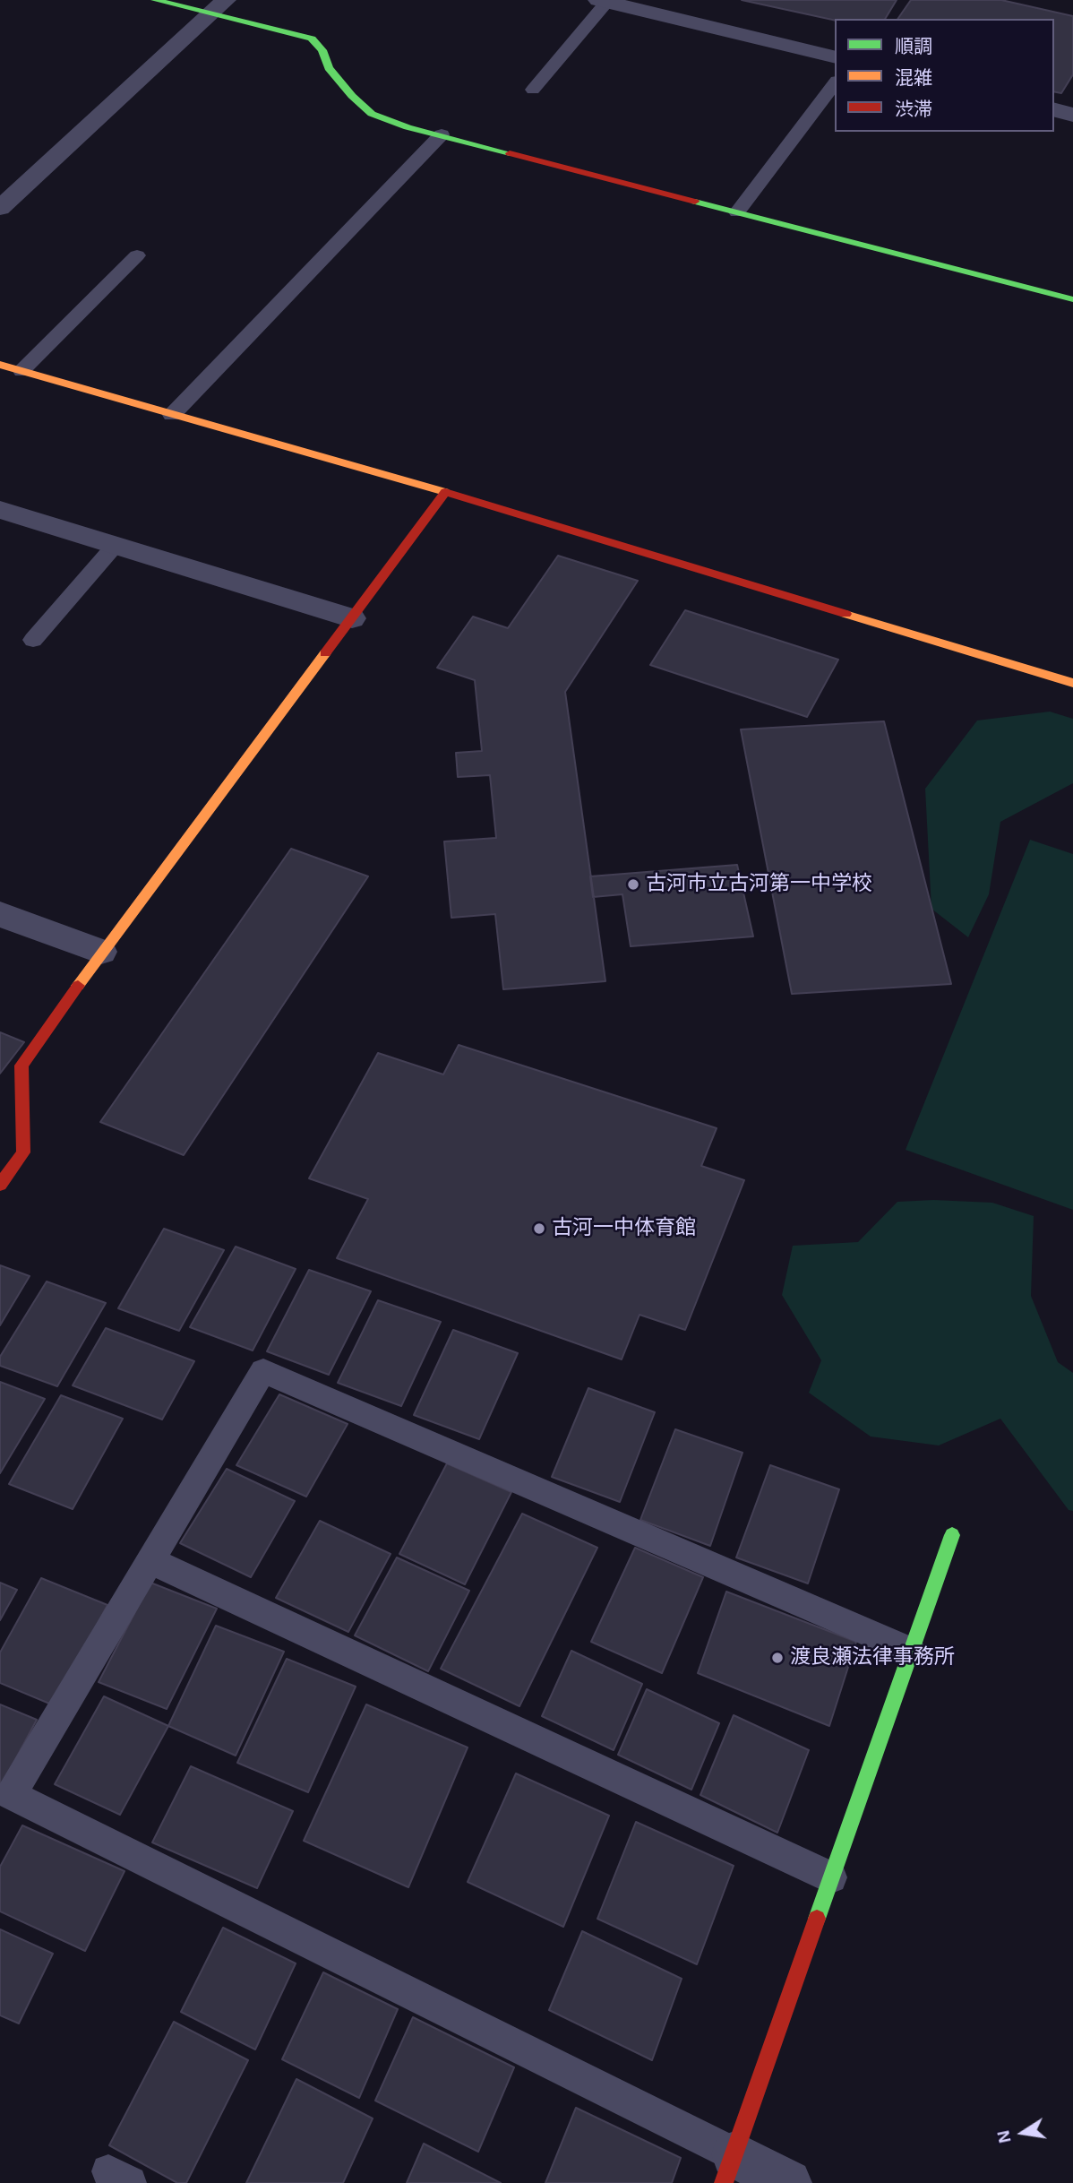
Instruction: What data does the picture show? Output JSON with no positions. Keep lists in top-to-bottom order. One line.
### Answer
{"places":["古河市立古河第一中学校","古河一中体育館","渡良瀬法律事務所"],"legend":["順調","混雑","渋滞"],"north":"left"}
